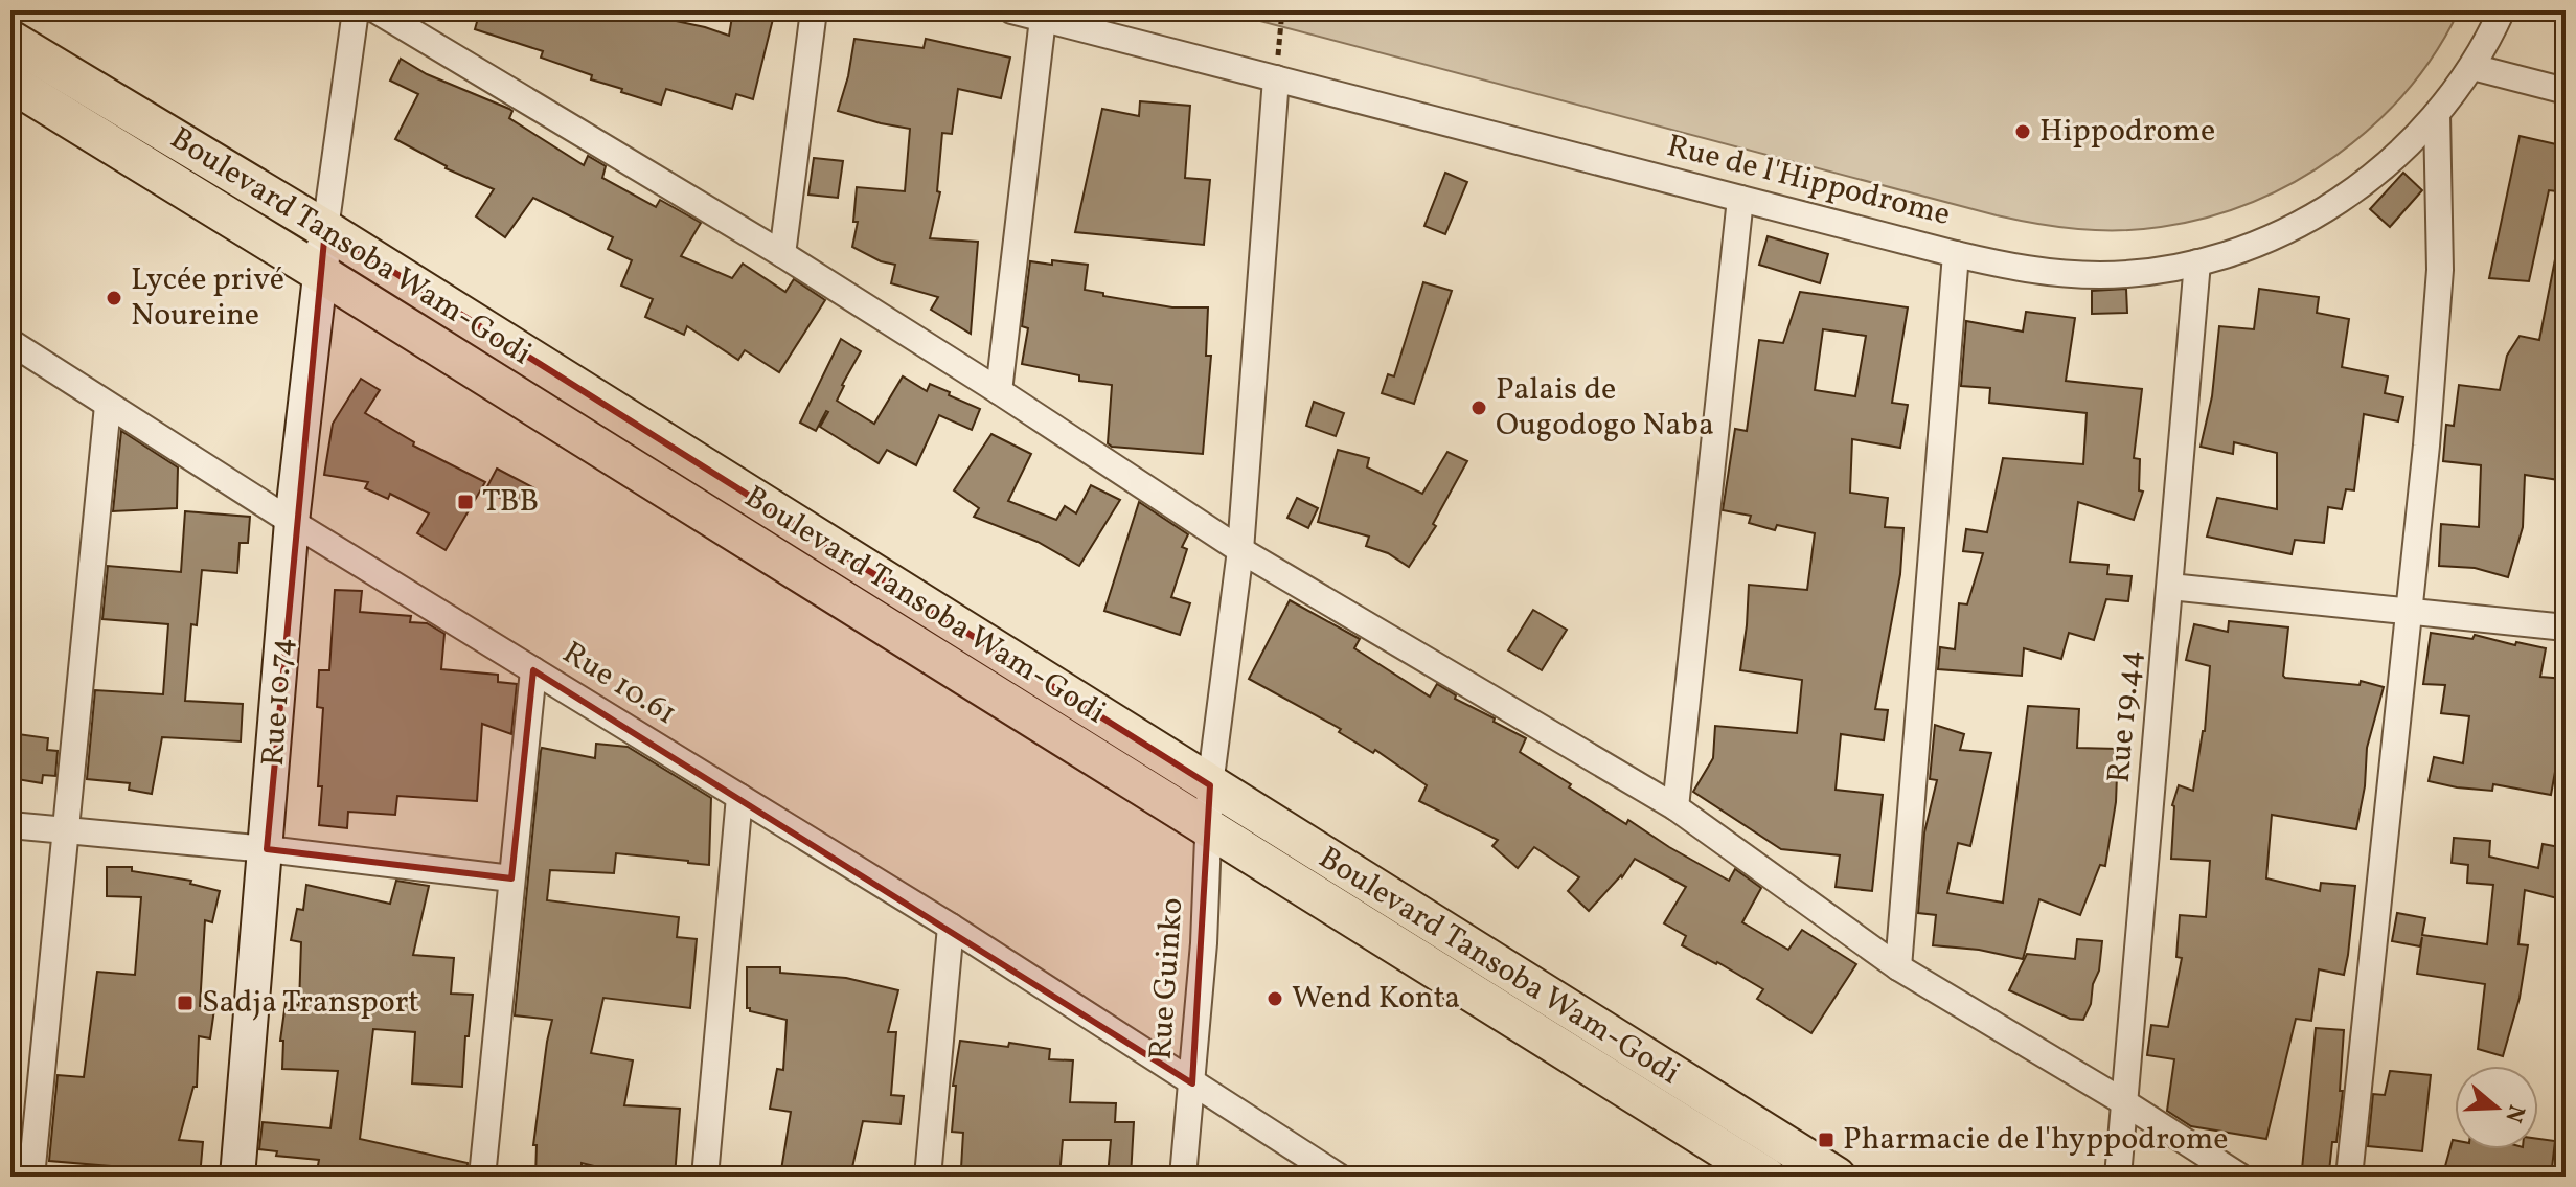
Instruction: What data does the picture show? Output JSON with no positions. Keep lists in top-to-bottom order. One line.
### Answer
{"streets":{"main road":["Boulevard Tansoba Wam-Godi","Rue 10.74"],"street":["Rue de l'Hippodrome","Rue 10.61","Rue 19.44","Rue Guinko"]},"crossings":[["Rue de l'Hippodrome","Rue 19.44"],["Rue de l'Hippodrome","Rue Guinko"],["Boulevard Tansoba Wam-Godi","Rue 10.74"],["Boulevard Tansoba Wam-Godi","Rue Guinko"],["Rue 10.61","Rue 10.74"],["Rue 10.61","Rue Guinko"]],"places":{"other":["Hippodrome","Lycée privé Noureine","Palais de Ougodogo Naba","Wend Konta"],"transit":["TBB","Sadja Transport","Pharmacie de l'hyppodrome"]},"north":"right"}
